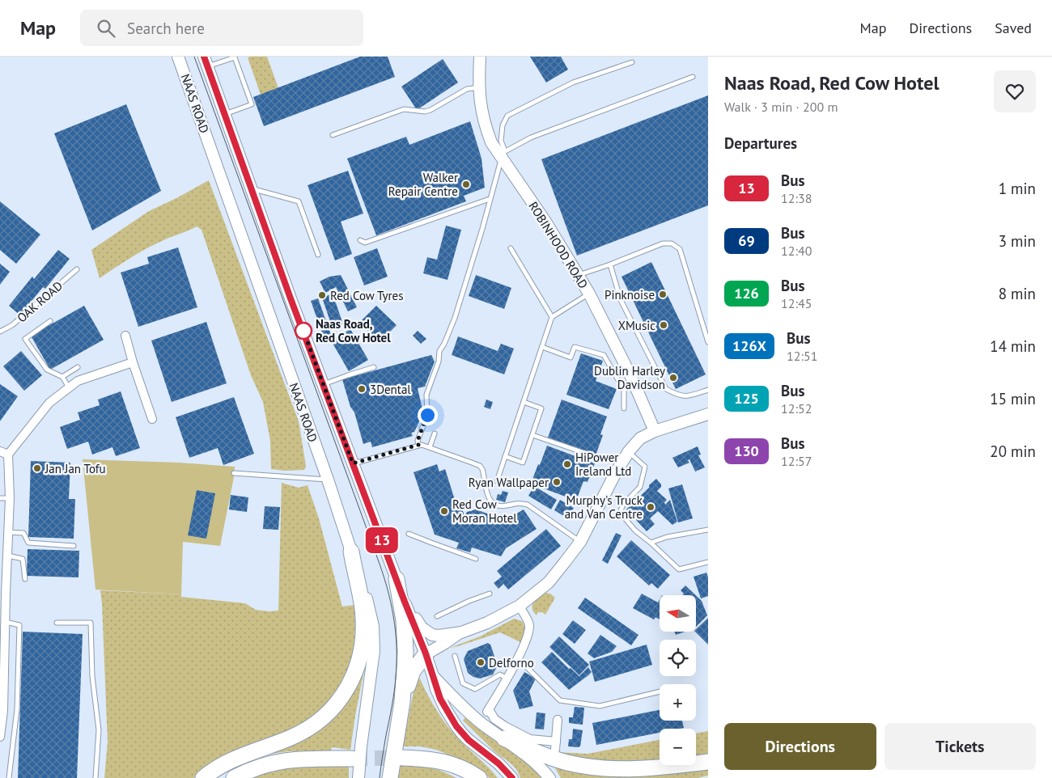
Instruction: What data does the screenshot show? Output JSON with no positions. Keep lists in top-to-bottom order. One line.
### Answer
{"streets":{"main road":["NAAS ROAD","ROBINHOOD ROAD"],"lane":["OAK ROAD"]},"places":["Walker Repair Centre","Pinknoise","Red Cow Tyres","XMusic","Naas Road, Red Cow Hotel","Dublin Harley Davidson","3Dental","HiPower Ireland Ltd","Jan Jan Tofu","Ryan Wallpaper","Murphy's Truck and Van Centre","Red Cow Moran Hotel","Delforno"],"lines":["bus line 13"],"north":"left","page":{"header":"Map","search":"Search here","nav":["Map","Directions","Saved"],"on_map":"13","heading":[["Naas Road, Red Cow Hotel","Walk · 3 min · 200 m"],"Departures"],"list":[{"mark":"13","name":"Bus","note":"12:38","value":"1 min"},{"mark":"69","name":"Bus","note":"12:40","value":"3 min"},{"mark":"126","name":"Bus","note":"12:45","value":"8 min"},{"mark":"126X","name":"Bus","note":"12:51","value":"14 min"},{"mark":"125","name":"Bus","note":"12:52","value":"15 min"},{"mark":"130","name":"Bus","note":"12:57","value":"20 min"}],"map_buttons":["+","−"],"buttons":["Directions","Tickets"]}}
